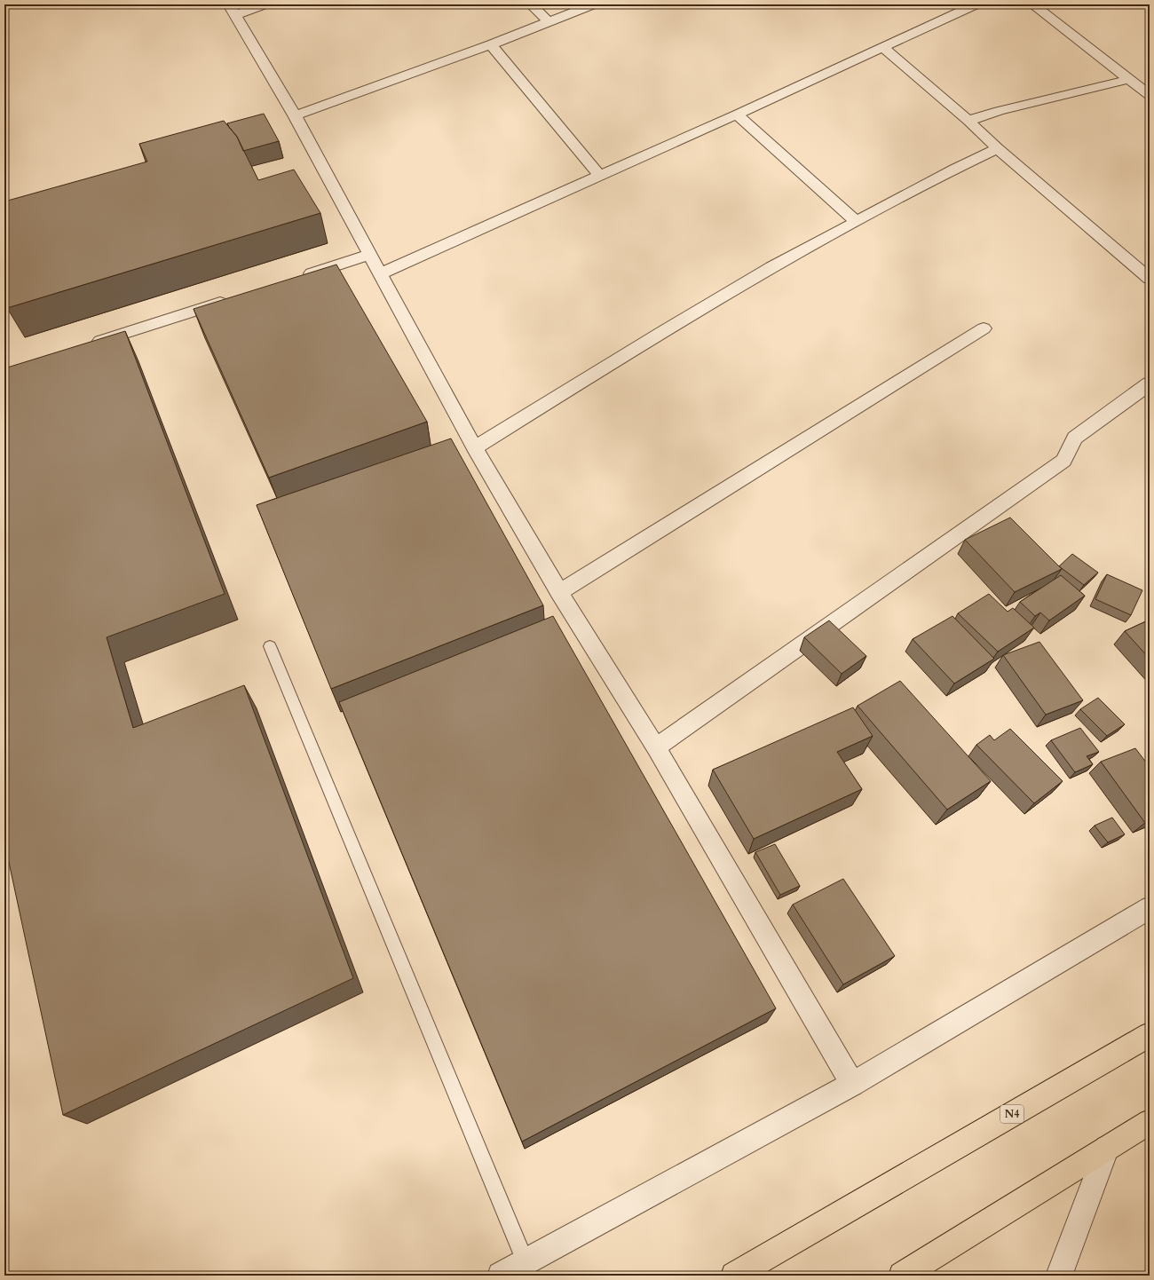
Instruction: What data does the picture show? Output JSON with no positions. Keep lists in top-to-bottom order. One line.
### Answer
{"streets":{"highway":["N4"]}}
